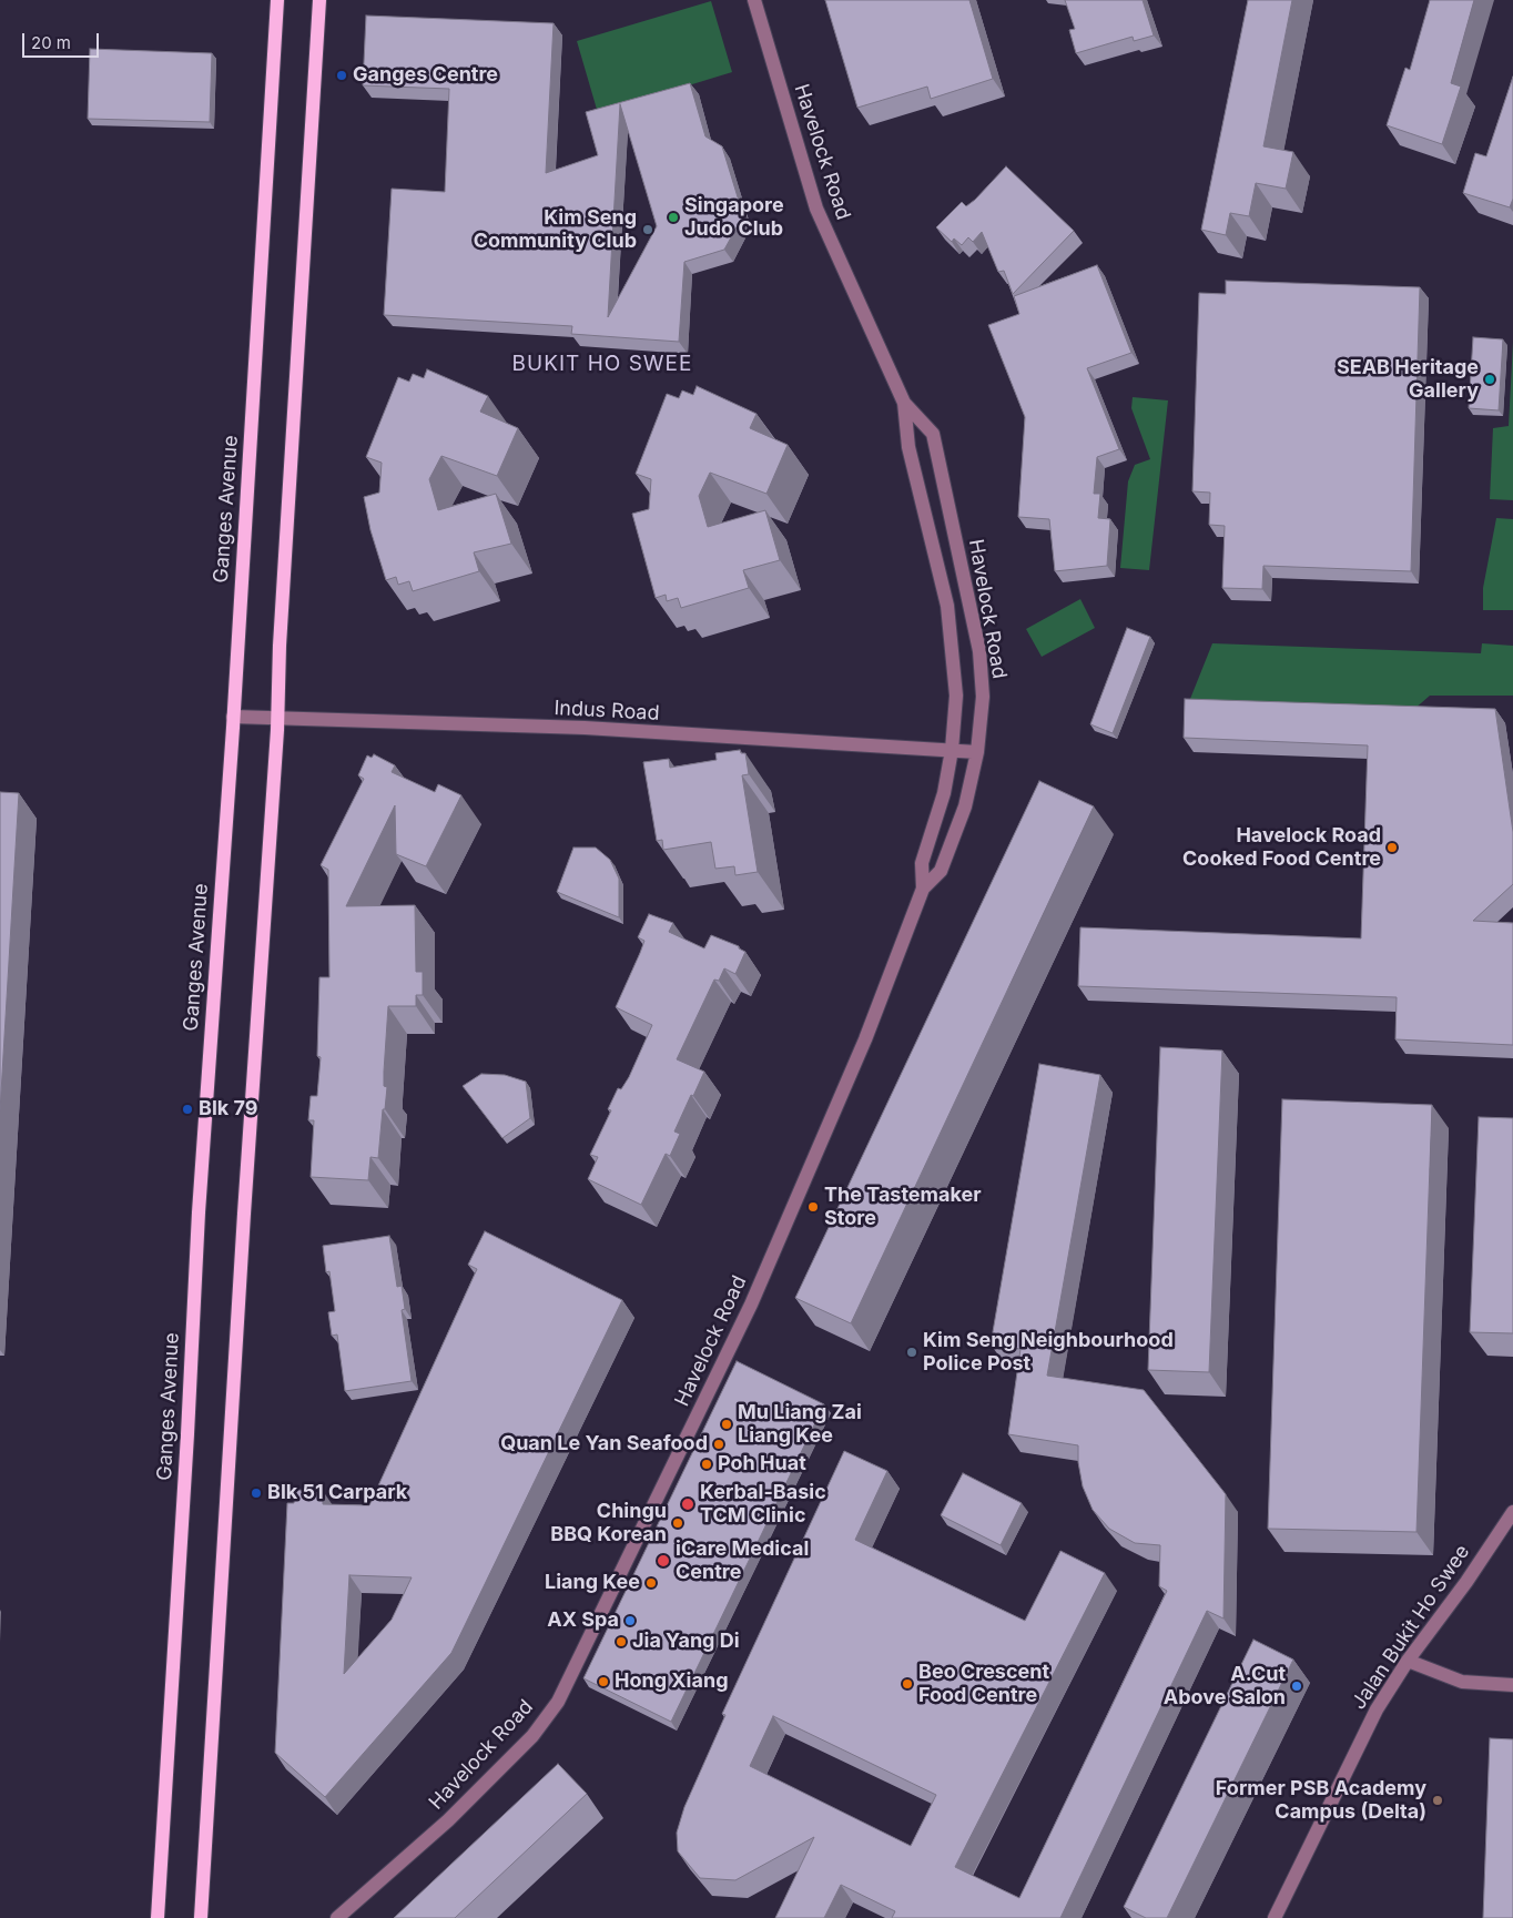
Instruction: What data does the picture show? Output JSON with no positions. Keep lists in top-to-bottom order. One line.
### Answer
{"streets":{"main road":["Ganges Avenue"],"street":["Havelock Road","Indus Road","Jalan Bukit Ho Swee"]},"crossings":[["Havelock Road","Indus Road"],["Ganges Avenue","Indus Road"]],"districts":["BUKIT HO SWEE"],"places":["Ganges Centre","Singapore Judo Club","Kim Seng Community Club","SEAB Heritage Gallery","Havelock Road Cooked Food Centre","Blk 79","The Tastemaker Store","Kim Seng Neighbourhood Police Post","Mu Liang Zai Liang Kee","Quan Le Yan Seafood","Poh Huat","Blk 51 Carpark","Kerbal-Basic TCM Clinic","Chingu BBQ Korean","iCare Medical Centre","Liang Kee","AX Spa","Jia Yang Di","Hong Xiang","Beo Crescent Food Centre","A.Cut Above Salon","Former PSB Academy Campus (Delta)"],"scale_bar":"20 m"}
